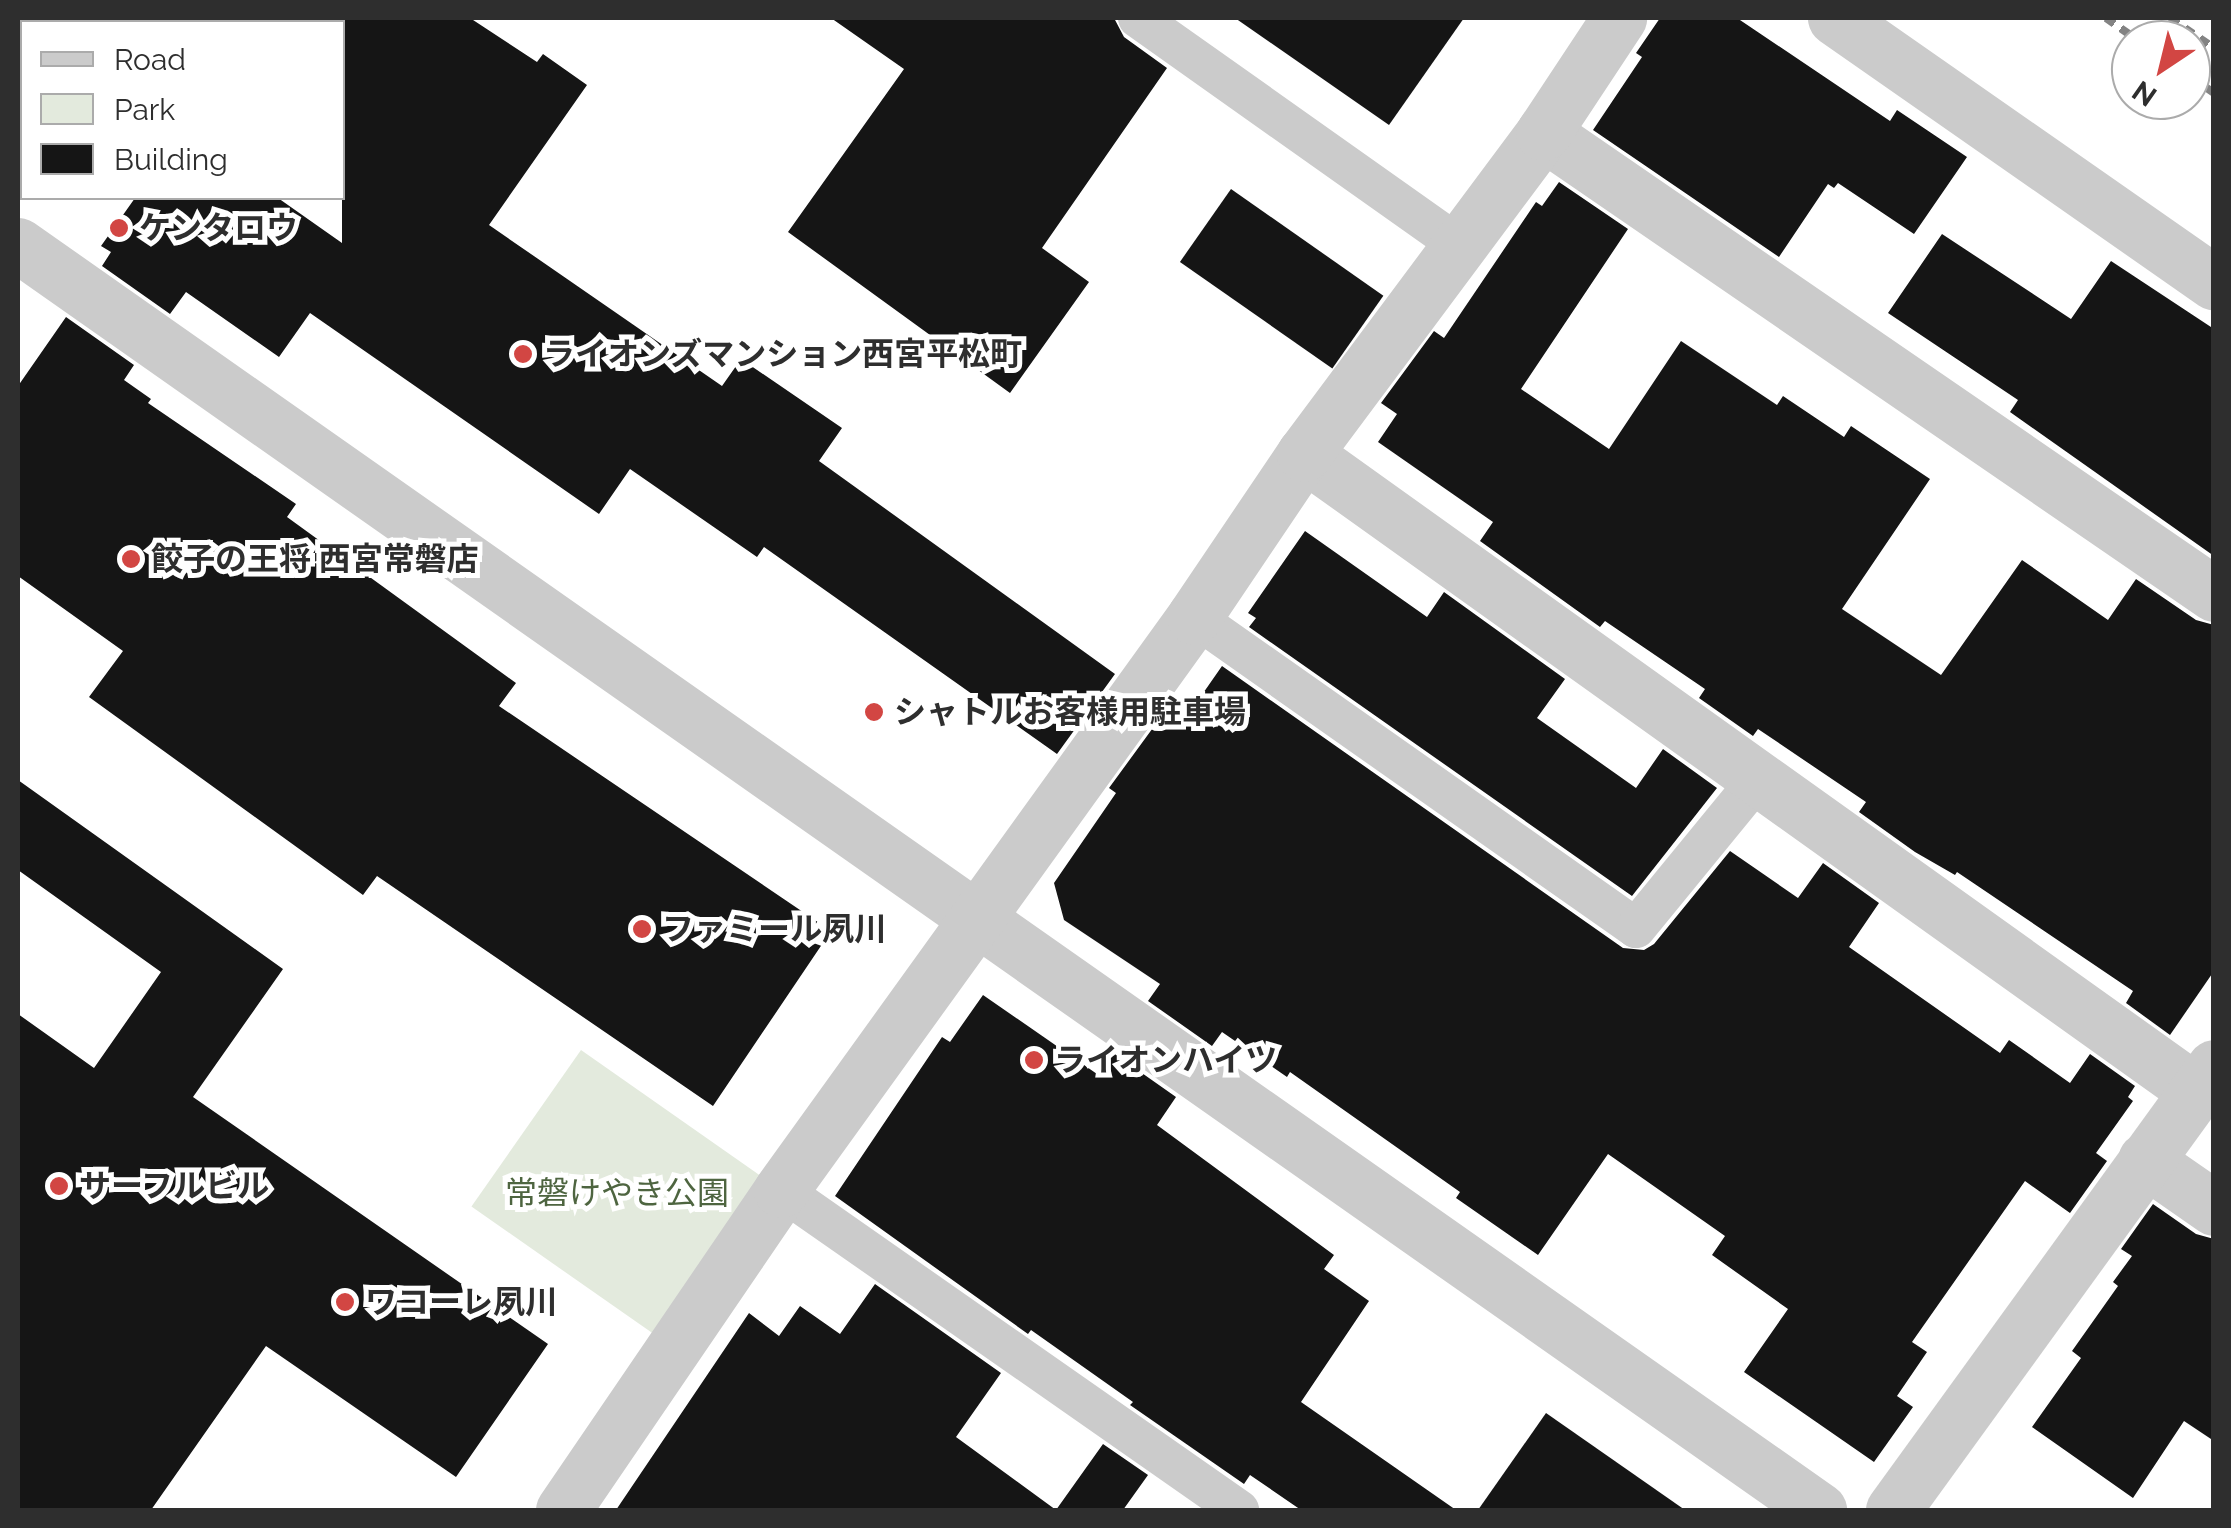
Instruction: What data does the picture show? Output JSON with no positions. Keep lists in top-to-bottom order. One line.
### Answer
{"parks":["常磐けやき公園"],"places":["ケンタロウ","ライオンズマンション西宮平松町","餃子の王将 西宮常磐店","シャトルお客様用駐車場","ファミール夙川","ライオンハイツ","サーフルビル","ワコーレ夙川"],"legend":["Road","Park","Building"],"north":"bottom left"}
